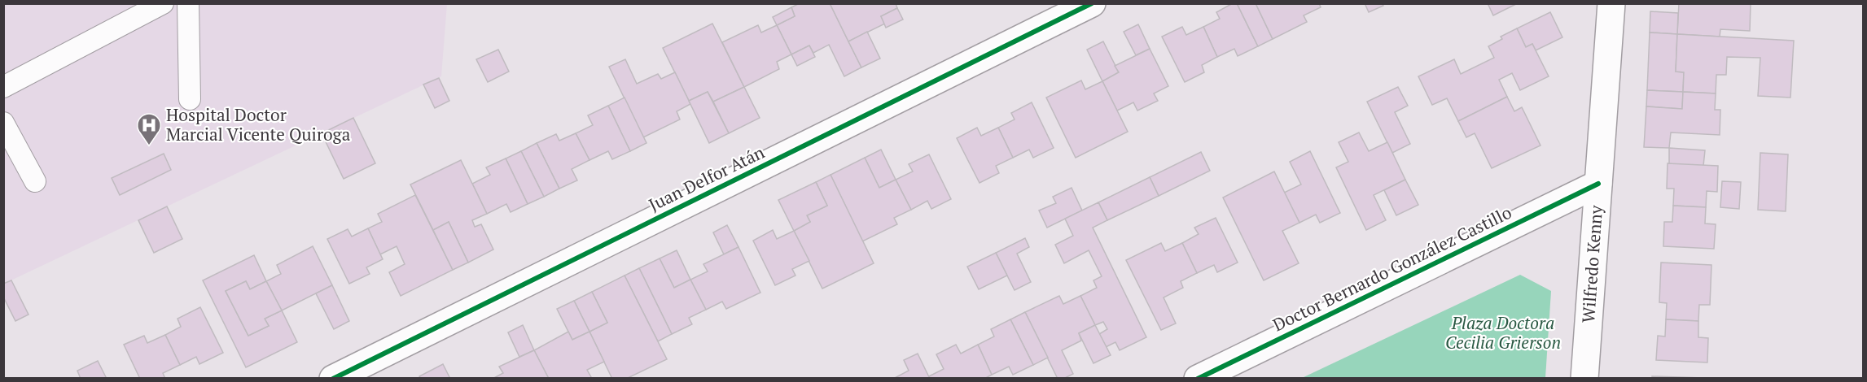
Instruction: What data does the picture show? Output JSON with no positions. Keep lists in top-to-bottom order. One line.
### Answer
{"streets":{"street":["Juan Delfor Atán","Wilfredo Kenny","Doctor Bernardo González Castillo"]},"crossings":[["Wilfredo Kenny","Doctor Bernardo González Castillo"]],"parks":["Plaza Doctora Cecilia Grierson"],"places":{"hospital":["Hospital Doctor Marcial Vicente Quiroga"]}}
